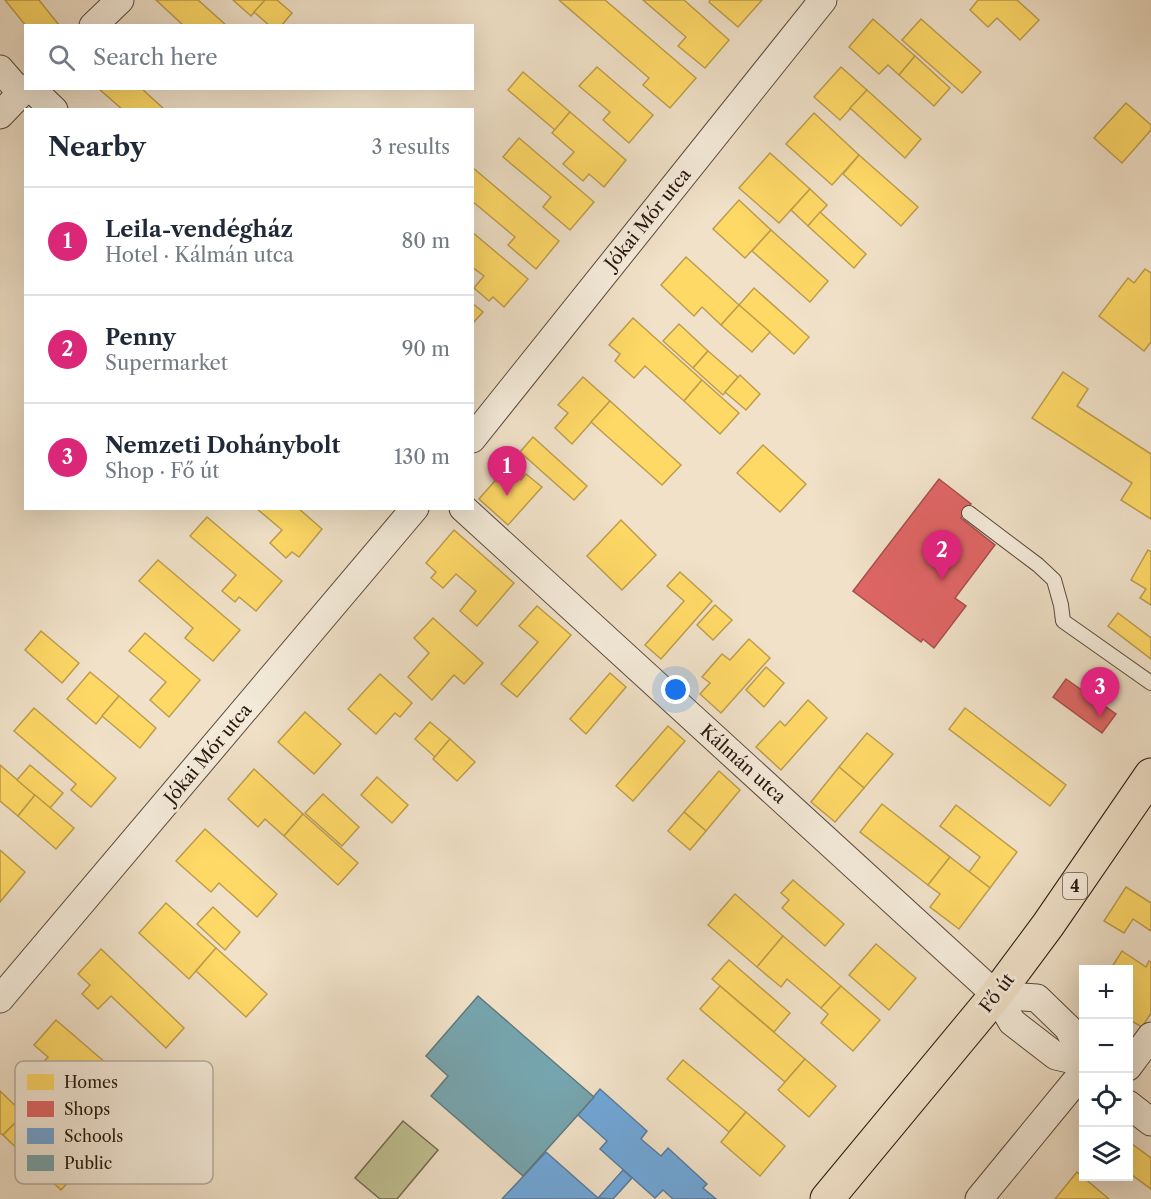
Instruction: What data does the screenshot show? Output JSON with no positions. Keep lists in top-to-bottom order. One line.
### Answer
{"streets":{"main road":["4","Fő út"],"street":["Jókai Mór utca","Kálmán utca"]},"crossings":[["Kálmán utca","Fő út"]],"legend":["Homes","Shops","Schools","Public"],"page":{"search":"Search here","heading":["Nearby","3 results"],"list":[{"mark":"1","name":"Leila-vendégház","note":"Hotel · Kálmán utca","value":"80 m"},{"mark":"2","name":"Penny","note":"Supermarket","value":"90 m"},{"mark":"3","name":"Nemzeti Dohánybolt","note":"Shop · Fő út","value":"130 m"}],"pins":["1","2","3"],"map_buttons":["+","−"]}}
